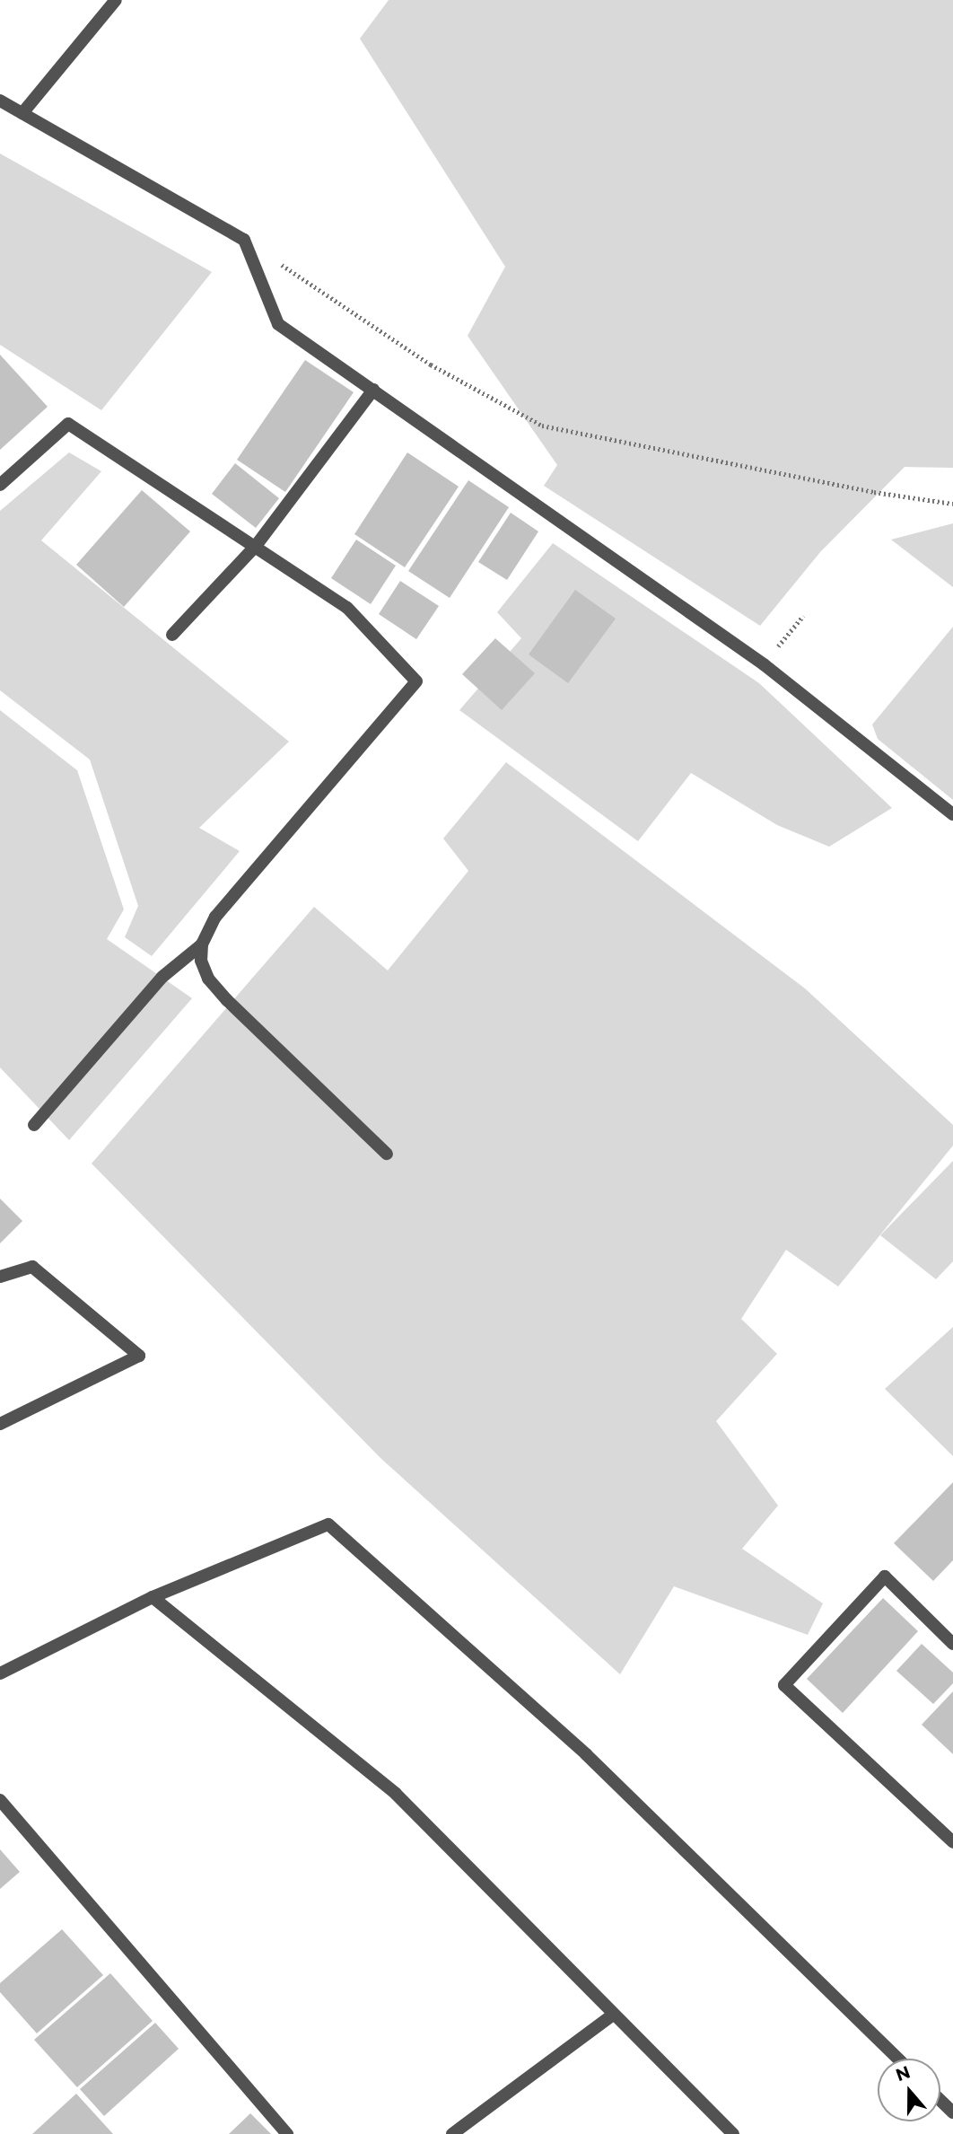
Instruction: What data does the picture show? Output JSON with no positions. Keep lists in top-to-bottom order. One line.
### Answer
{"north":"top"}
